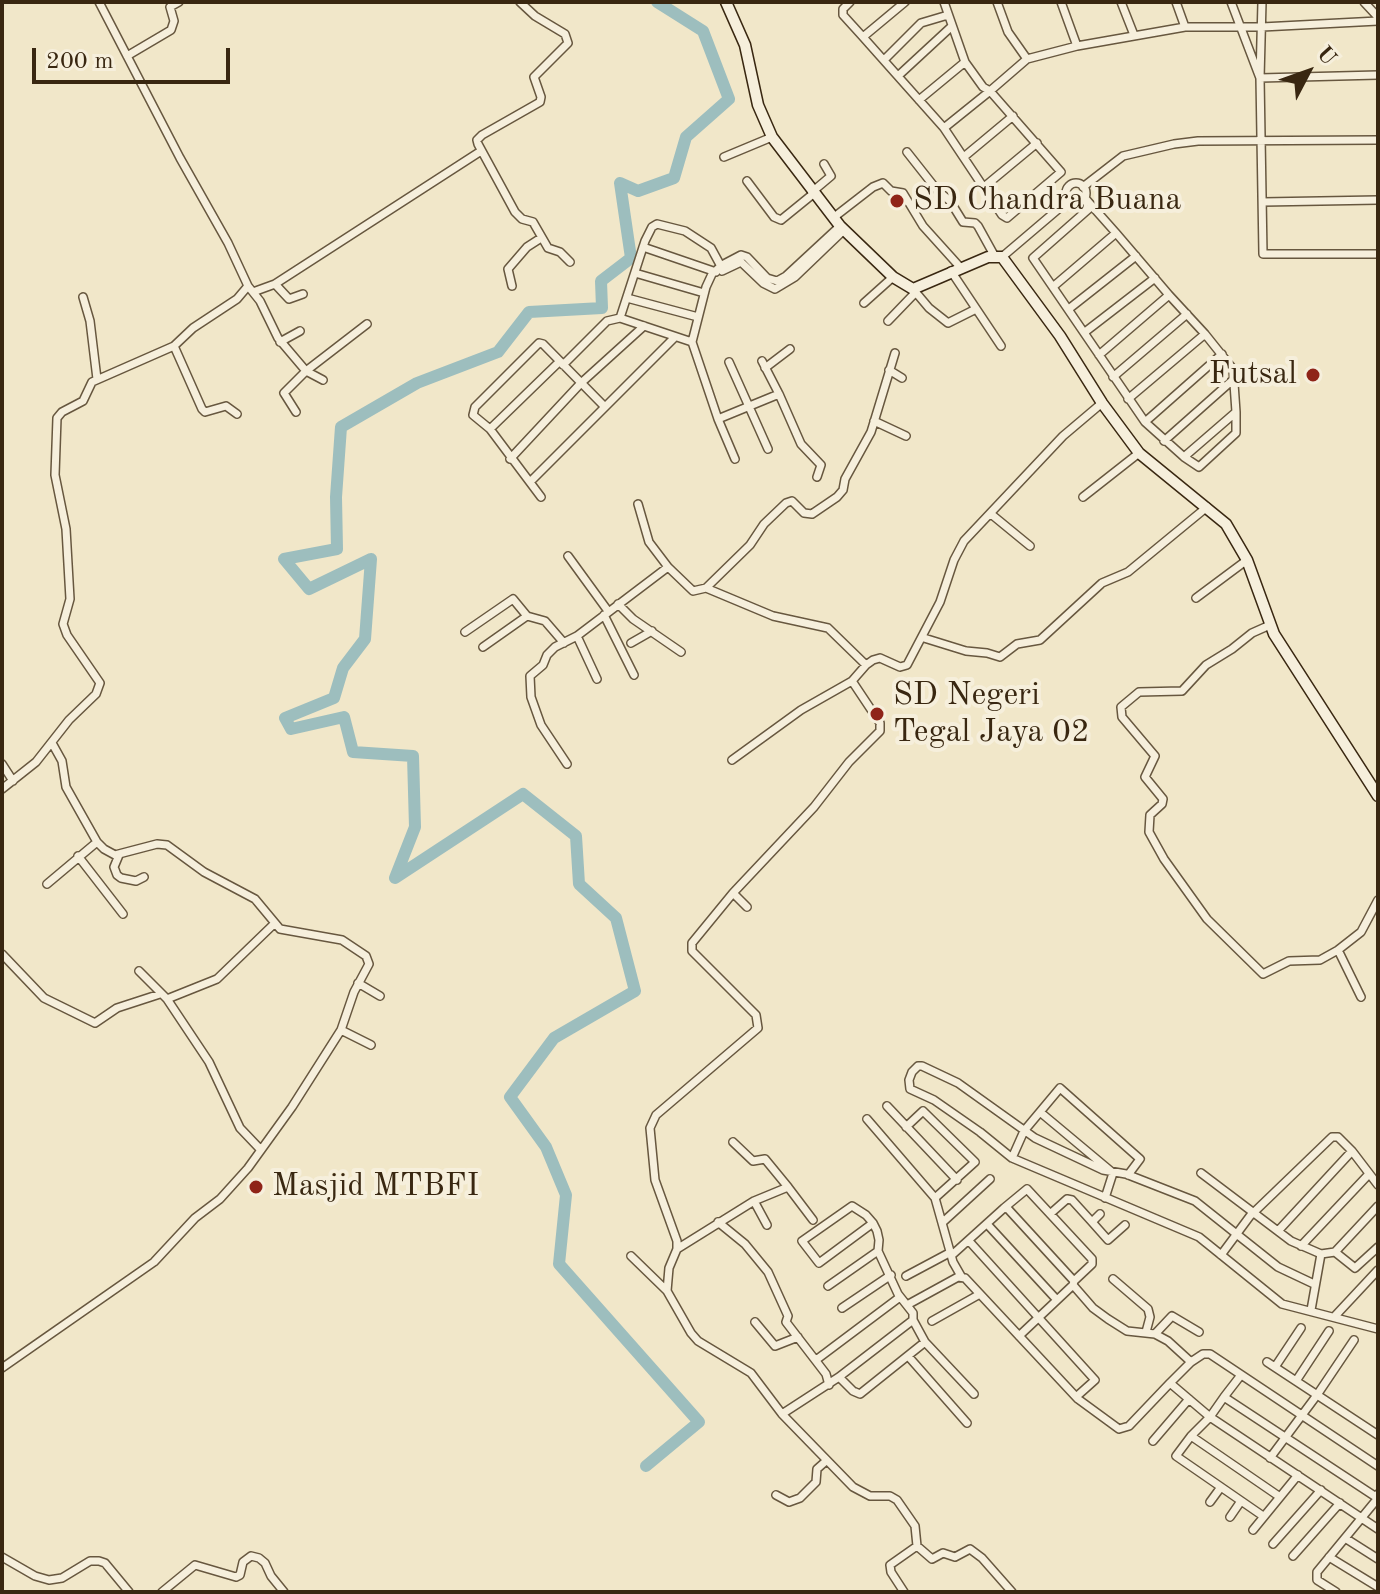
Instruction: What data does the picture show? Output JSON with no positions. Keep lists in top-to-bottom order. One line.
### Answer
{"places":["SD Chandra Buana","Futsal","SD Negeri Tegal Jaya 02","Masjid MTBFI"],"scale_bar":"200 m","north":"top right"}
